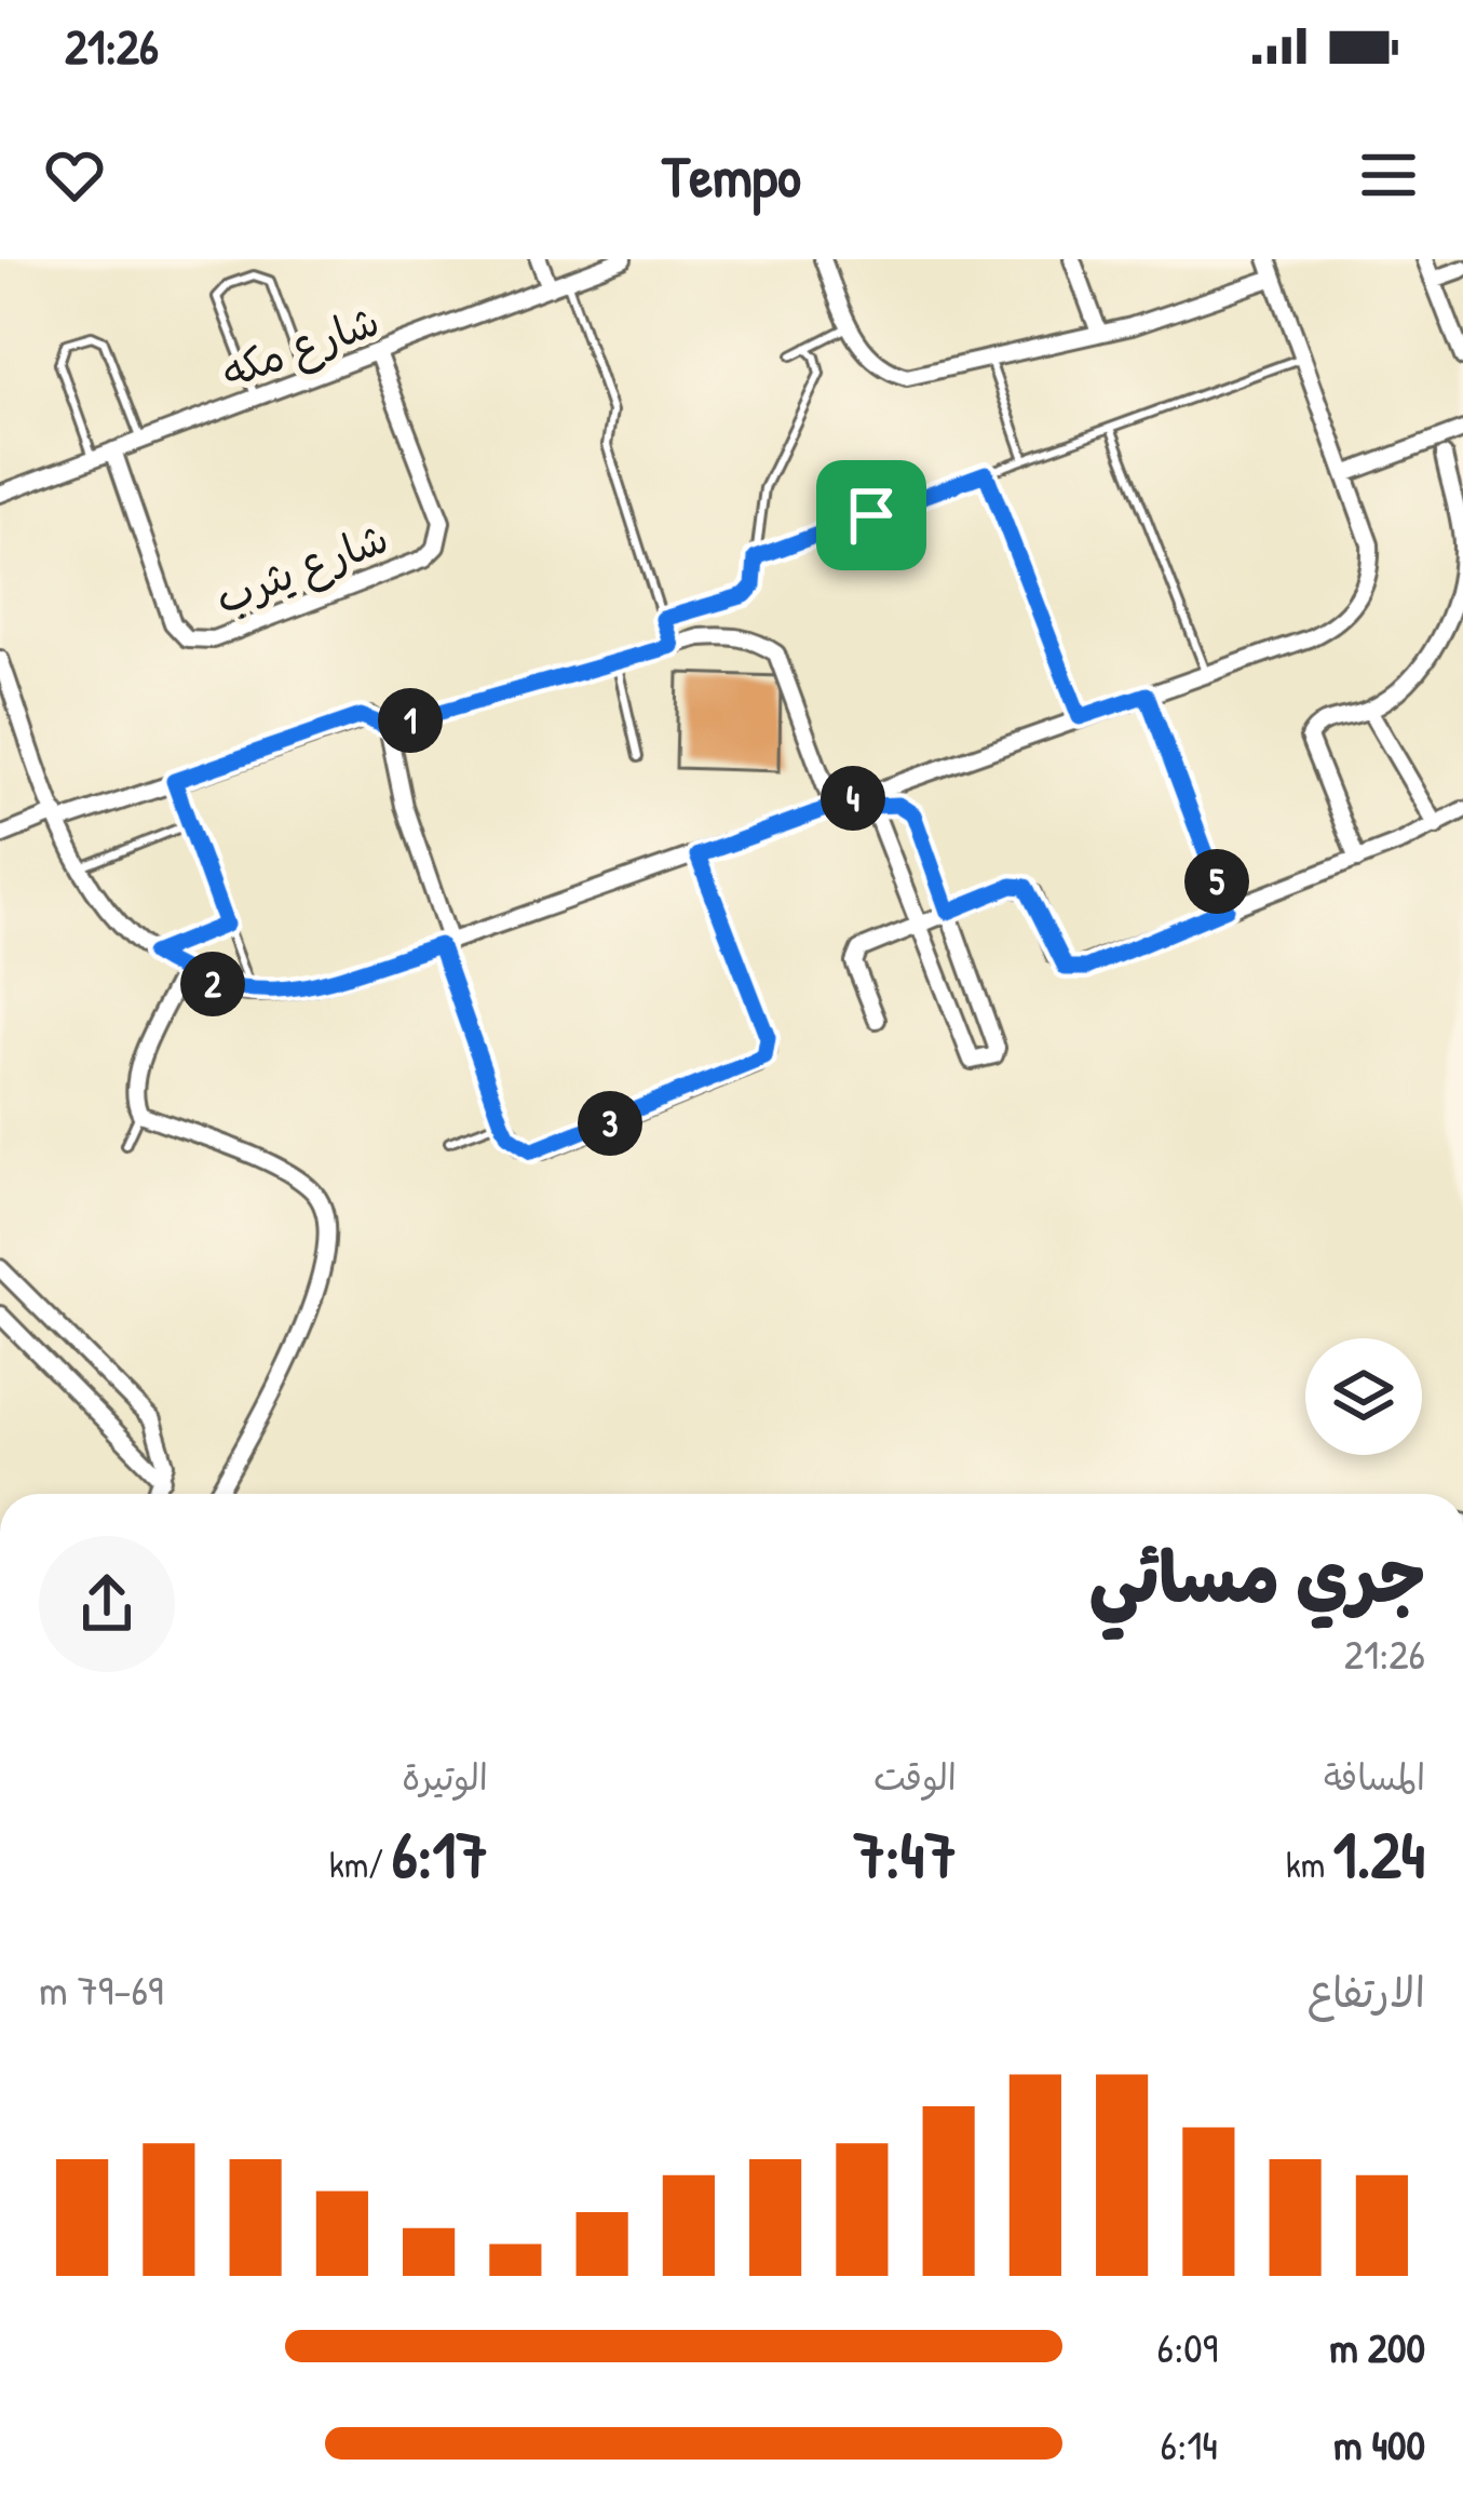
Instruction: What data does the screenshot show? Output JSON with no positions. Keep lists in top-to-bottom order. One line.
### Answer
{"streets":{"street":["شارع مكه","شارع يثرب"]},"crossings":[["شارع مكه","شارع يثرب"]],"page":{"status":"21:26","header":"Tempo","pins":["1","4","5","2","3"],"heading":["جري مسائي","21:26"],"stats":[["المسافة","1.24 km"],["الوقت","7:47"],["الوتيرة","6:17 /km"]],"chart":["الارتفاع","69–79 m"],"list":[{"name":"200 m","note":"6:09"},{"name":"400 m","note":"6:14"}]}}
